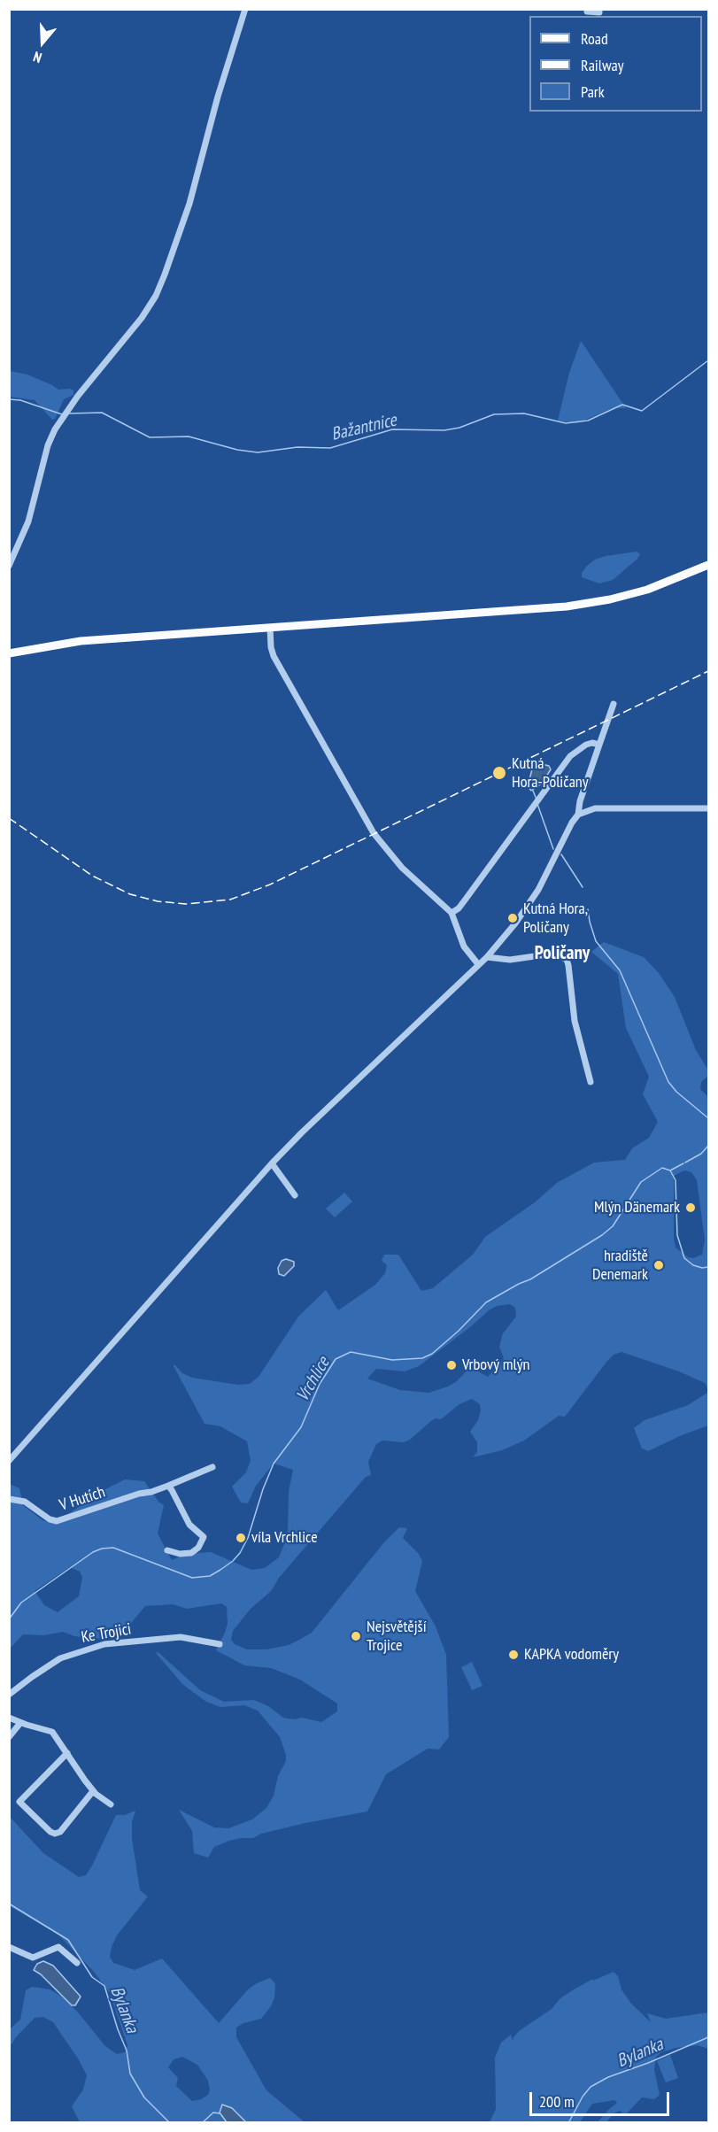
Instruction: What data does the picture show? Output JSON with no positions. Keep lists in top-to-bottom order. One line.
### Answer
{"streets":{"street":["V Hutích","Ke Trojici"]},"districts":["Poličany"],"water":["Bažantnice","Vrchlice","Bylanka"],"places":["Kutná Hora-Poličany","Kutná Hora, Poličany","Mlýn Dänemark","hradiště Denemark","Vrbový mlýn","víla Vrchlice","Nejsvětější Trojice","KAPKA vodoměry"],"legend":["Road","Railway","Park"],"scale_bar":"200 m","north":"bottom"}
